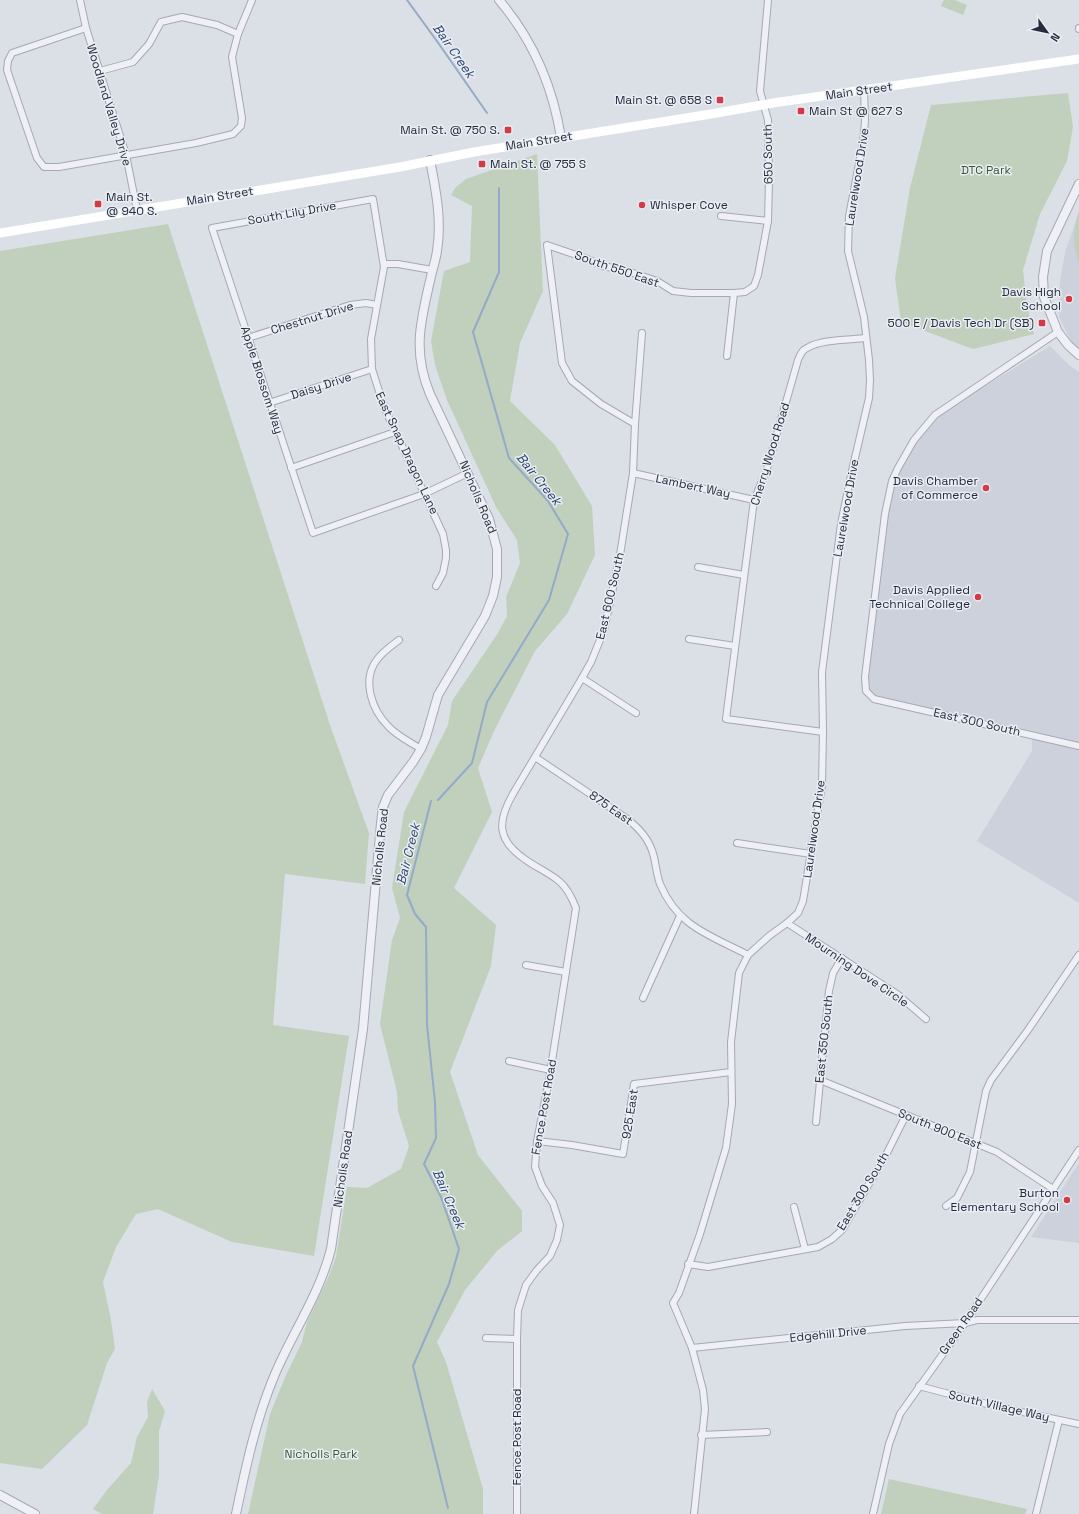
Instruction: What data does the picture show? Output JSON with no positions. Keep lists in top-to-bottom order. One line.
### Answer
{"streets":{"main road":["Main Street"],"street":["Woodland Valley Drive","650 South","Laurelwood Drive","South Lily Drive","South 550 East","Chestnut Drive","Apple Blossom Way","Daisy Drive","East Snap Dragon Lane","Cherry Wood Road","Lambert Way","Nicholls Road","East 600 South","East 300 South","875 East","Mourning Dove Circle","East 350 South","Fence Post Road","925 East","South 900 East","Green Road","Edgehill Drive","South Village Way"]},"crossings":[["Main Street","Woodland Valley Drive"],["Main Street","650 South"],["Main Street","Laurelwood Drive"],["Main Street","Nicholls Road"],["650 South","South 550 East"],["Laurelwood Drive","Cherry Wood Road"],["Laurelwood Drive","875 East"],["Laurelwood Drive","Mourning Dove Circle"],["South Lily Drive","Apple Blossom Way"],["South Lily Drive","East Snap Dragon Lane"],["South 550 East","East 600 South"],["Chestnut Drive","Apple Blossom Way"],["Chestnut Drive","East Snap Dragon Lane"],["Apple Blossom Way","Daisy Drive"],["Apple Blossom Way","East Snap Dragon Lane"],["Daisy Drive","East Snap Dragon Lane"],["Cherry Wood Road","Lambert Way"],["Lambert Way","East 600 South"],["East 600 South","875 East"],["East 600 South","Fence Post Road"],["East 300 South","South 900 East"],["Mourning Dove Circle","East 350 South"],["East 350 South","South 900 East"],["Fence Post Road","925 East"],["South 900 East","Green Road"],["Green Road","Edgehill Drive"],["Green Road","South Village Way"]],"water":["Bair Creek"],"parks":["DTC Park","Nicholls Park"],"places":{"transit":["Main St. @ 658 S","Main St @ 627 S","Main St. @ 750 S.","Main St. @ 755 S","Main St. @ 940 S.","500 E / Davis Tech Dr (SB)"],"other":["Whisper Cove","Davis High School","Davis Chamber of Commerce","Davis Applied Technical College","Burton Elementary School"]},"north":"bottom right"}
